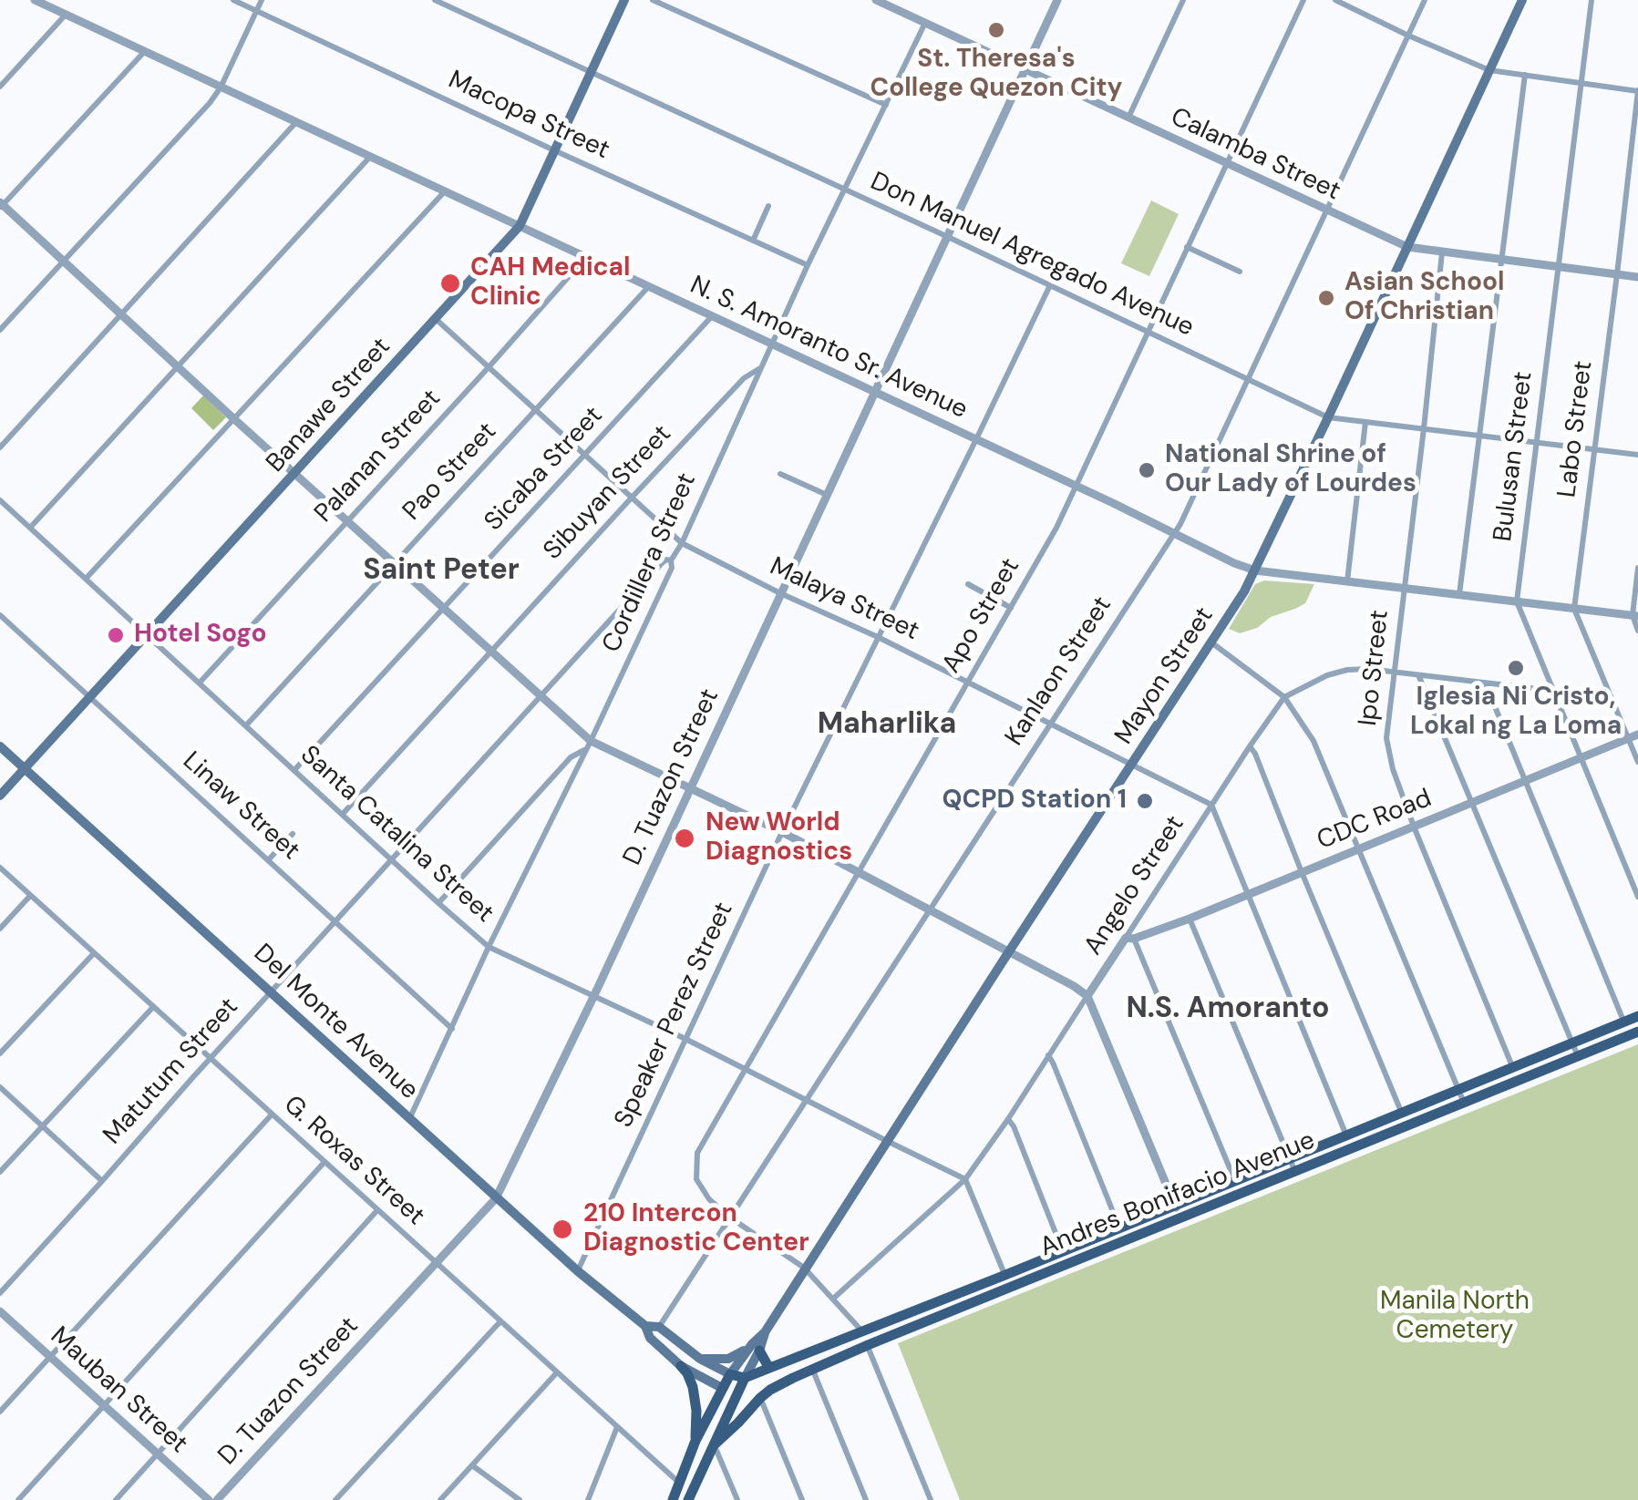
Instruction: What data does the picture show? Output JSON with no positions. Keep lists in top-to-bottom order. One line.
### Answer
{"streets":{"main road":["Banawe Street","Mayon Street","Del Monte Avenue","Andres Bonifacio Avenue"],"street":["Macopa Street","Calamba Street","Don Manuel Agregado Avenue","N. S. Amoranto Sr. Avenue","Labo Street","Palanan Street","Bulusan Street","Sicaba Street","Pao Street","Sibuyan Street","Cordillera Street","Malaya Street","Apo Street","Ipo Street","Kanlaon Street","D. Tuazon Street","Linaw Street","CDC Road","Santa Catalina Street","Angelo Street","Speaker Perez Street","Matutum Street","G. Roxas Street","Mauban Street"]},"crossings":[["Macopa Street","Banawe Street"],["Macopa Street","Cordillera Street"],["Calamba Street","Labo Street"],["Calamba Street","Bulusan Street"],["Calamba Street","Cordillera Street"],["Calamba Street","Apo Street"],["Calamba Street","Ipo Street"],["Calamba Street","Kanlaon Street"],["Calamba Street","Mayon Street"],["Calamba Street","D. Tuazon Street"],["Don Manuel Agregado Avenue","Banawe Street"],["Don Manuel Agregado Avenue","Labo Street"],["Don Manuel Agregado Avenue","Bulusan Street"],["Don Manuel Agregado Avenue","Cordillera Street"],["Don Manuel Agregado Avenue","Apo Street"],["Don Manuel Agregado Avenue","Ipo Street"],["Don Manuel Agregado Avenue","Kanlaon Street"],["Don Manuel Agregado Avenue","Mayon Street"],["Don Manuel Agregado Avenue","D. Tuazon Street"],["Don Manuel Agregado Avenue","Speaker Perez Street"],["N. S. Amoranto Sr. Avenue","Banawe Street"],["N. S. Amoranto Sr. Avenue","Labo Street"],["N. S. Amoranto Sr. Avenue","Palanan Street"],["N. S. Amoranto Sr. Avenue","Bulusan Street"],["N. S. Amoranto Sr. Avenue","Sicaba Street"],["N. S. Amoranto Sr. Avenue","Pao Street"],["N. S. Amoranto Sr. Avenue","Cordillera Street"],["N. S. Amoranto Sr. Avenue","Apo Street"],["N. S. Amoranto Sr. Avenue","Ipo Street"],["N. S. Amoranto Sr. Avenue","Kanlaon Street"],["N. S. Amoranto Sr. Avenue","Mayon Street"],["N. S. Amoranto Sr. Avenue","D. Tuazon Street"],["N. S. Amoranto Sr. Avenue","Speaker Perez Street"],["Banawe Street","Malaya Street"],["Banawe Street","Linaw Street"],["Banawe Street","Santa Catalina Street"],["Banawe Street","Del Monte Avenue"],["Labo Street","CDC Road"],["Palanan Street","Malaya Street"],["Palanan Street","Santa Catalina Street"],["Bulusan Street","CDC Road"],["Bulusan Street","Angelo Street"],["Sicaba Street","Malaya Street"],["Sicaba Street","Santa Catalina Street"],["Pao Street","Malaya Street"],["Pao Street","Santa Catalina Street"],["Sibuyan Street","Cordillera Street"],["Sibuyan Street","Malaya Street"],["Sibuyan Street","Santa Catalina Street"],["Cordillera Street","Malaya Street"],["Cordillera Street","Linaw Street"],["Cordillera Street","Santa Catalina Street"],["Cordillera Street","Del Monte Avenue"],["Cordillera Street","Matutum Street"],["Malaya Street","Apo Street"],["Malaya Street","Kanlaon Street"],["Malaya Street","Mayon Street"],["Malaya Street","D. Tuazon Street"],["Malaya Street","Angelo Street"],["Malaya Street","Speaker Perez Street"],["Apo Street","Kanlaon Street"],["Apo Street","Mayon Street"],["Apo Street","Santa Catalina Street"],["Apo Street","Angelo Street"],["Apo Street","Andres Bonifacio Avenue"],["Ipo Street","CDC Road"],["Ipo Street","Angelo Street"],["Ipo Street","Andres Bonifacio Avenue"],["Kanlaon Street","Santa Catalina Street"],["Mayon Street","Santa Catalina Street"],["Mayon Street","Andres Bonifacio Avenue"],["D. Tuazon Street","Santa Catalina Street"],["D. Tuazon Street","Del Monte Avenue"],["D. Tuazon Street","G. Roxas Street"],["Linaw Street","Matutum Street"],["CDC Road","Angelo Street"],["Santa Catalina Street","Angelo Street"],["Santa Catalina Street","Speaker Perez Street"],["Santa Catalina Street","Matutum Street"],["Speaker Perez Street","Del Monte Avenue"],["Del Monte Avenue","Matutum Street"],["Matutum Street","G. Roxas Street"]],"districts":["Saint Peter","Maharlika","N.S. Amoranto"],"parks":["Manila North Cemetery"],"places":["St. Theresa's College Quezon City","CAH Medical Clinic","Asian School Of Christian","National Shrine of Our Lady of Lourdes","Hotel Sogo","Iglesia Ni Cristo, Lokal ng La Loma","QCPD Station 1","New World Diagnostics","210 Intercon Diagnostic Center"]}
